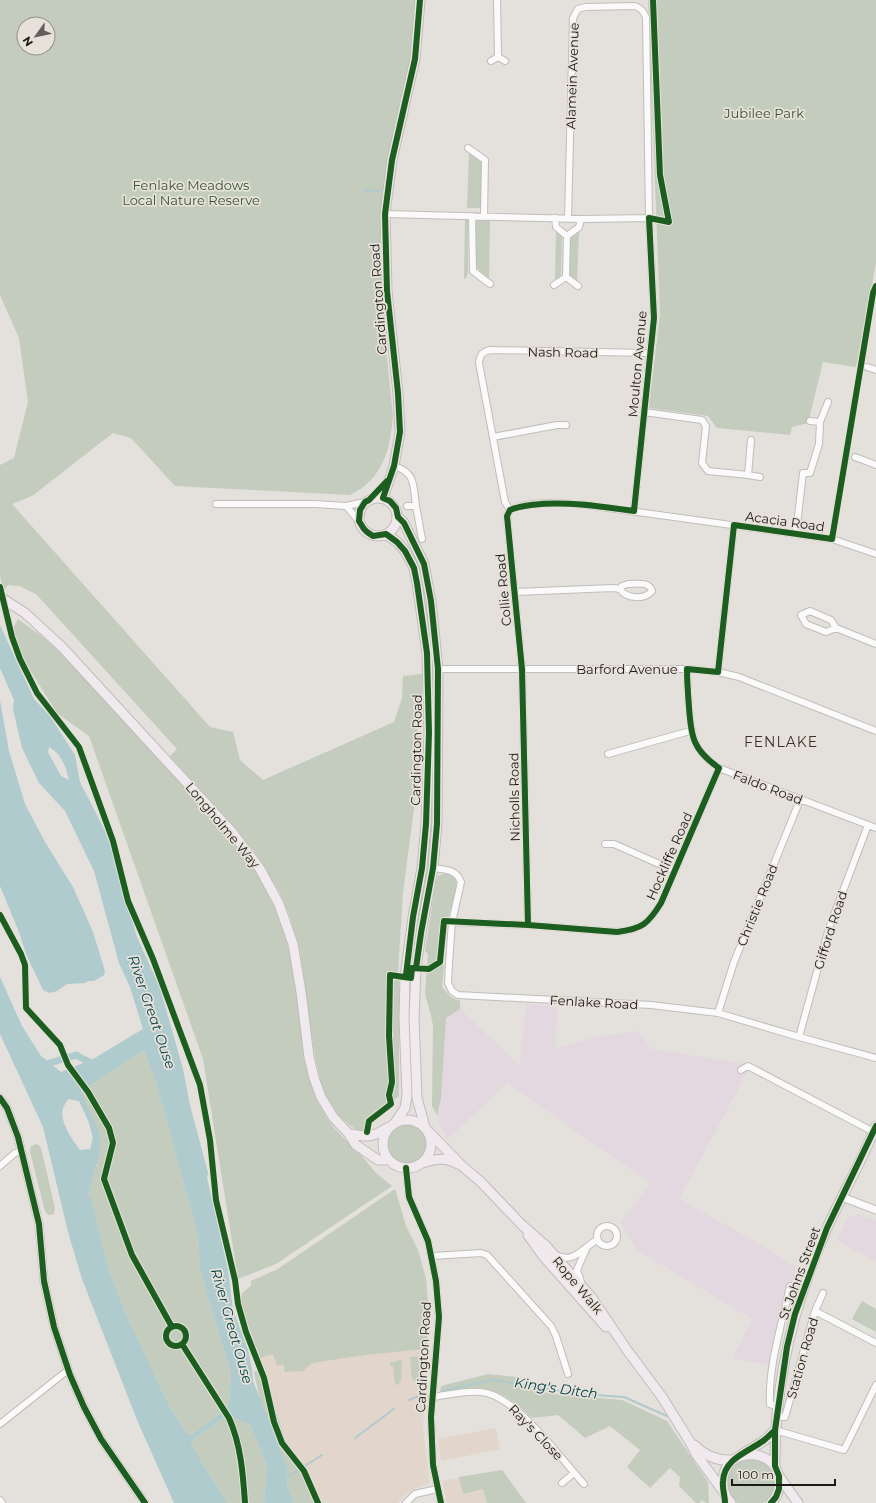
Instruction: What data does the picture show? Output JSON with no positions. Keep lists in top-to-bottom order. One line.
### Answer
{"streets":{"main road":["Cardington Road","Longholme Way","St Johns Street","Rope Walk"],"street":["Alamein Avenue","Nash Road","Moulton Avenue","Acacia Road","Collie Road","Barford Avenue","Faldo Road","Nicholls Road","Hockliffe Road","Christie Road","Gifford Road","Fenlake Road","Station Road","Ray's Close"]},"crossings":[["Alamein Avenue","Moulton Avenue"],["Cardington Road","Barford Avenue"],["Cardington Road","Longholme Way"],["Cardington Road","Fenlake Road"],["Cardington Road","Rope Walk"],["Cardington Road","Ray's Close"],["Nash Road","Moulton Avenue"],["Nash Road","Collie Road"],["Moulton Avenue","Acacia Road"],["Acacia Road","Collie Road"],["Collie Road","Barford Avenue"],["Collie Road","Nicholls Road"],["Barford Avenue","Faldo Road"],["Barford Avenue","Nicholls Road"],["Faldo Road","Hockliffe Road"],["Faldo Road","Christie Road"],["Faldo Road","Gifford Road"],["Nicholls Road","Hockliffe Road"],["Longholme Way","Rope Walk"],["Hockliffe Road","Fenlake Road"],["Christie Road","Fenlake Road"],["Gifford Road","Fenlake Road"],["St Johns Street","Rope Walk"],["St Johns Street","Station Road"]],"districts":["FENLAKE"],"water":["River Great Ouse","King's Ditch"],"parks":["Jubilee Park","Fenlake Meadows Local Nature Reserve"],"scale_bar":"100 m","north":"bottom left"}
